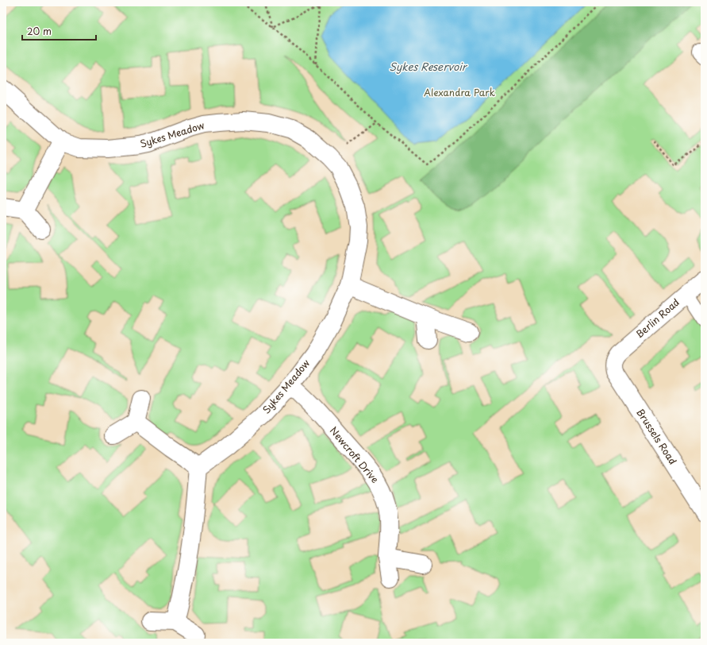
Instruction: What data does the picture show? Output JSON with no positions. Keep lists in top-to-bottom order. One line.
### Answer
{"streets":{"street":["Sykes Meadow","Berlin Road","Brussels Road","Newcroft Drive"]},"crossings":[["Sykes Meadow","Newcroft Drive"],["Berlin Road","Brussels Road"]],"water":["Sykes Reservoir"],"parks":["Alexandra Park"],"scale_bar":"20 m"}
